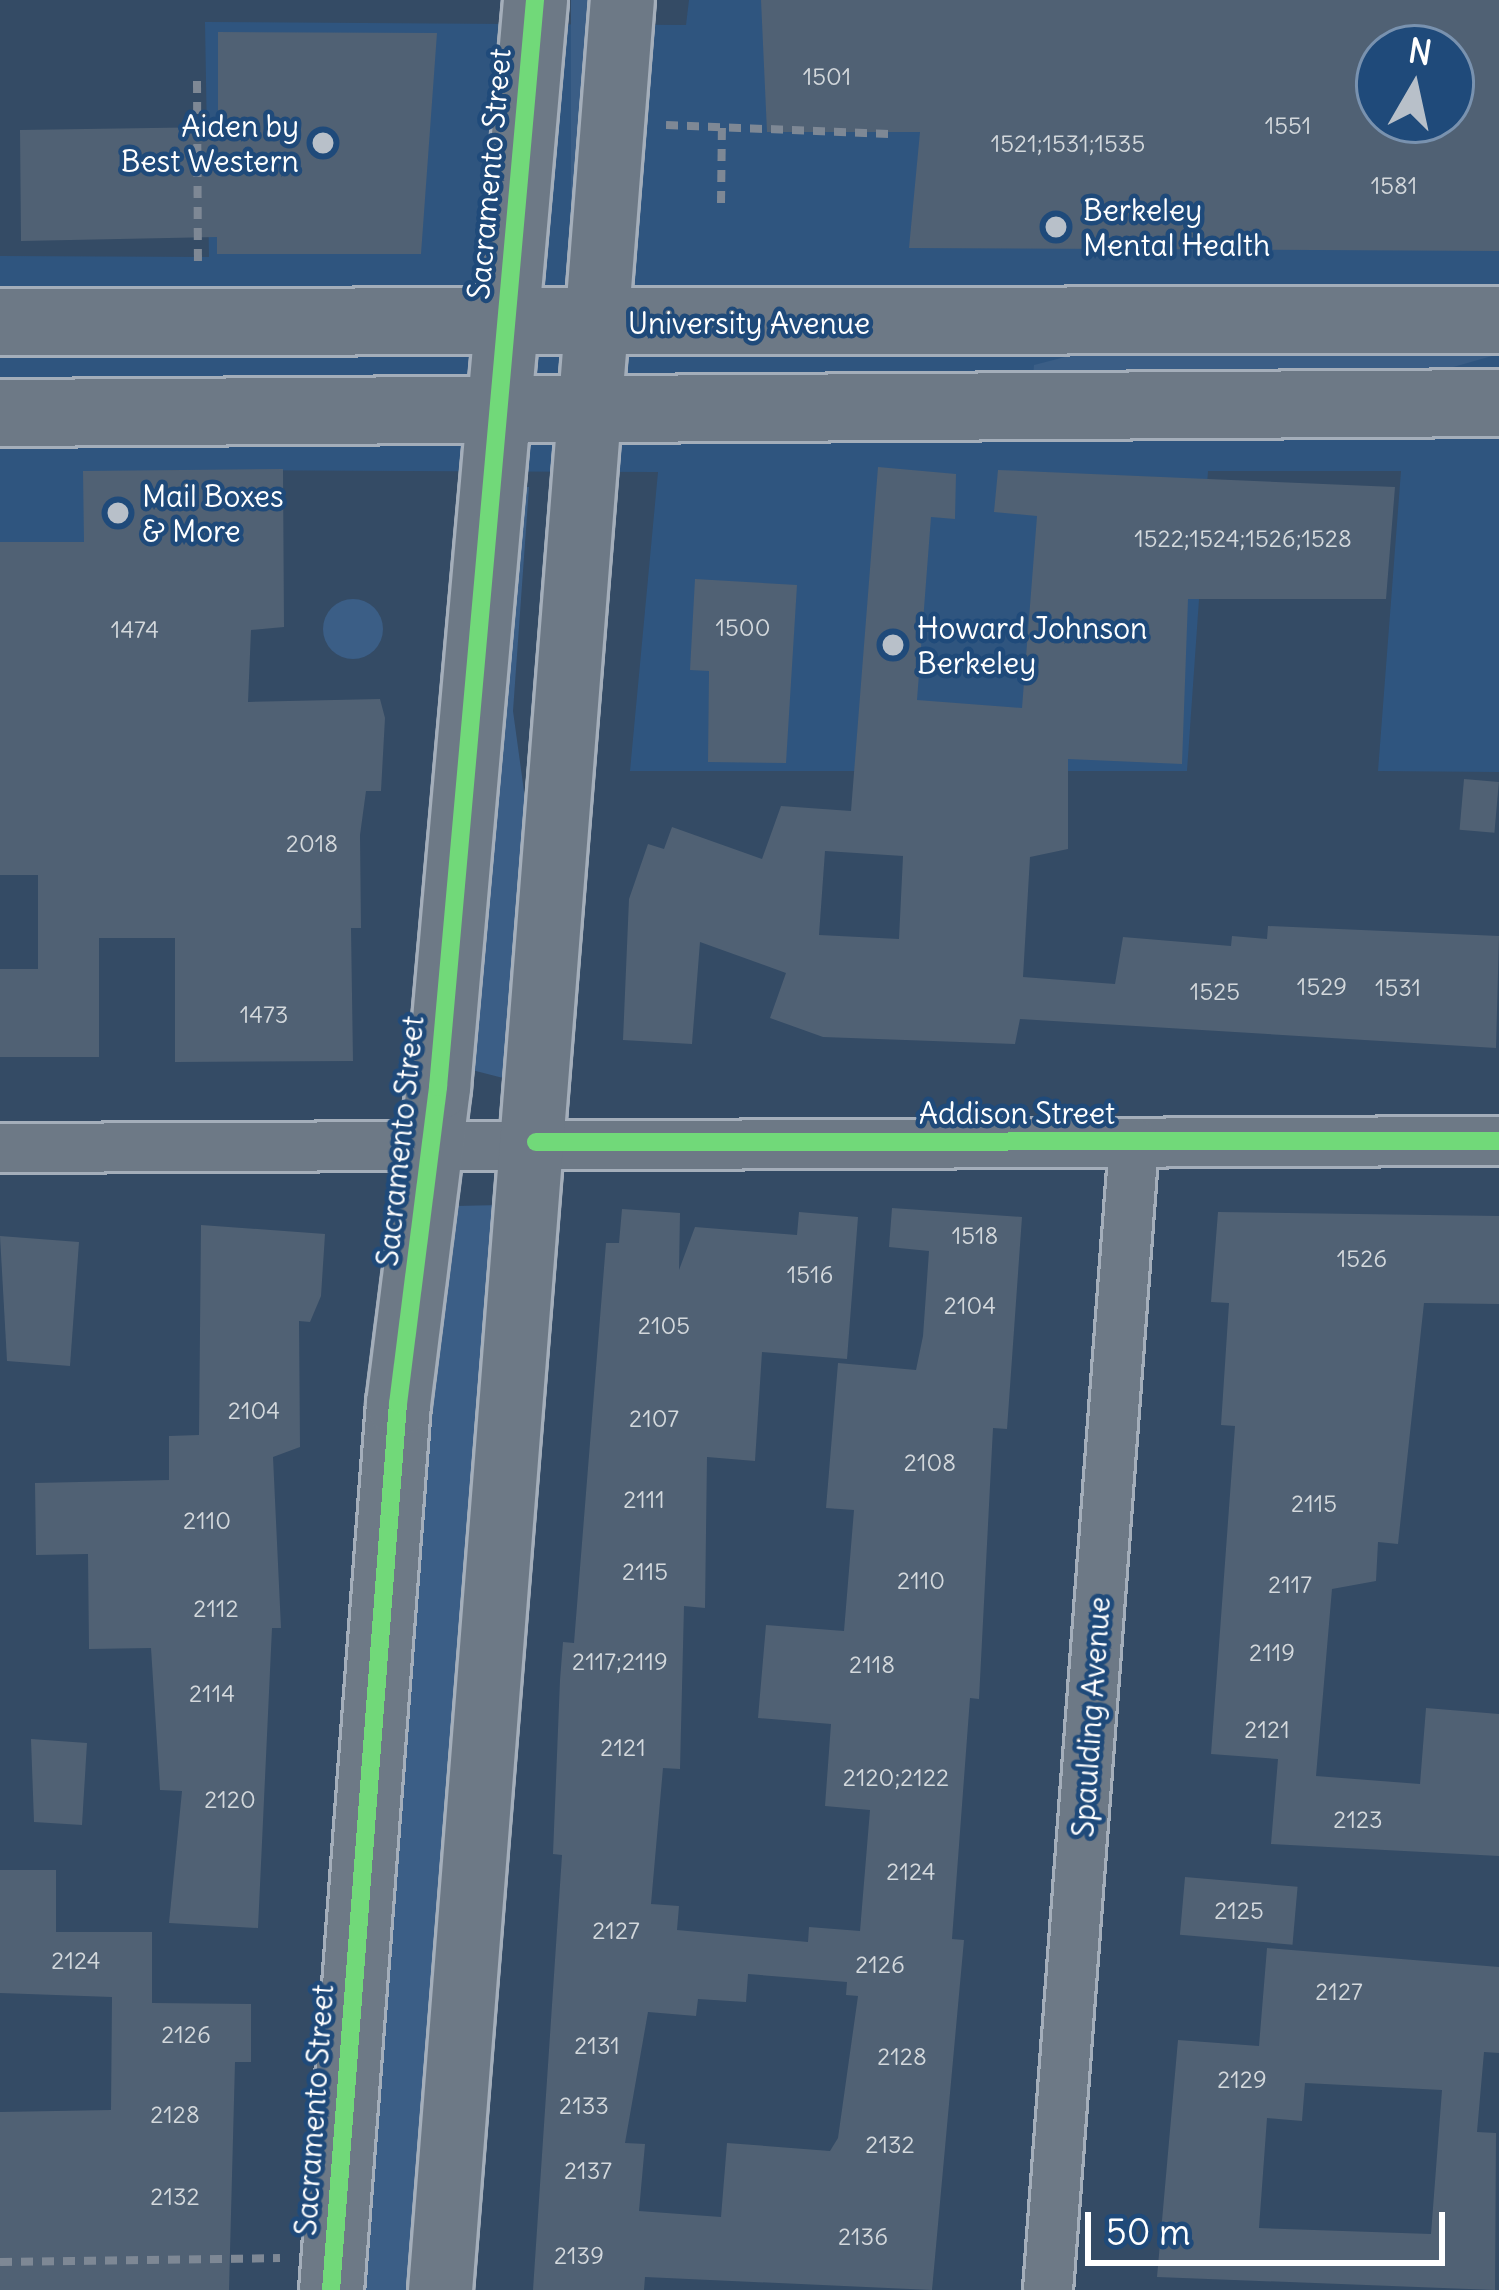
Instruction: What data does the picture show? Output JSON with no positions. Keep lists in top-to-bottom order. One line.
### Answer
{"streets":{"main road":["University Avenue"],"street":["Sacramento Street","Addison Street","Spaulding Avenue"]},"crossings":[["Sacramento Street","University Avenue"],["Sacramento Street","Addison Street"],["Addison Street","Spaulding Avenue"]],"places":["Aiden by Best Western","Berkeley Mental Health","Mail Boxes & More","Howard Johnson Berkeley"],"house_numbers":["1501","1551","1521;1531;1535","1581","1522;1524;1526;1528","1500","1474","2018","1529","1531","1525","1473","1518","1526","1516","2104","2105","2104","2107","2108","2111","2115","2110","2115","2110","2117","2112","2119","2117;2119","2118","2114","2121","2121","2120;2122","2120","2123","2124","2125","2127","2124","2126","2127","2126","2131","2128","2129","2133","2128","2132","2137","2132","2136","2139"],"scale_bar":"50 m","north":"top"}
